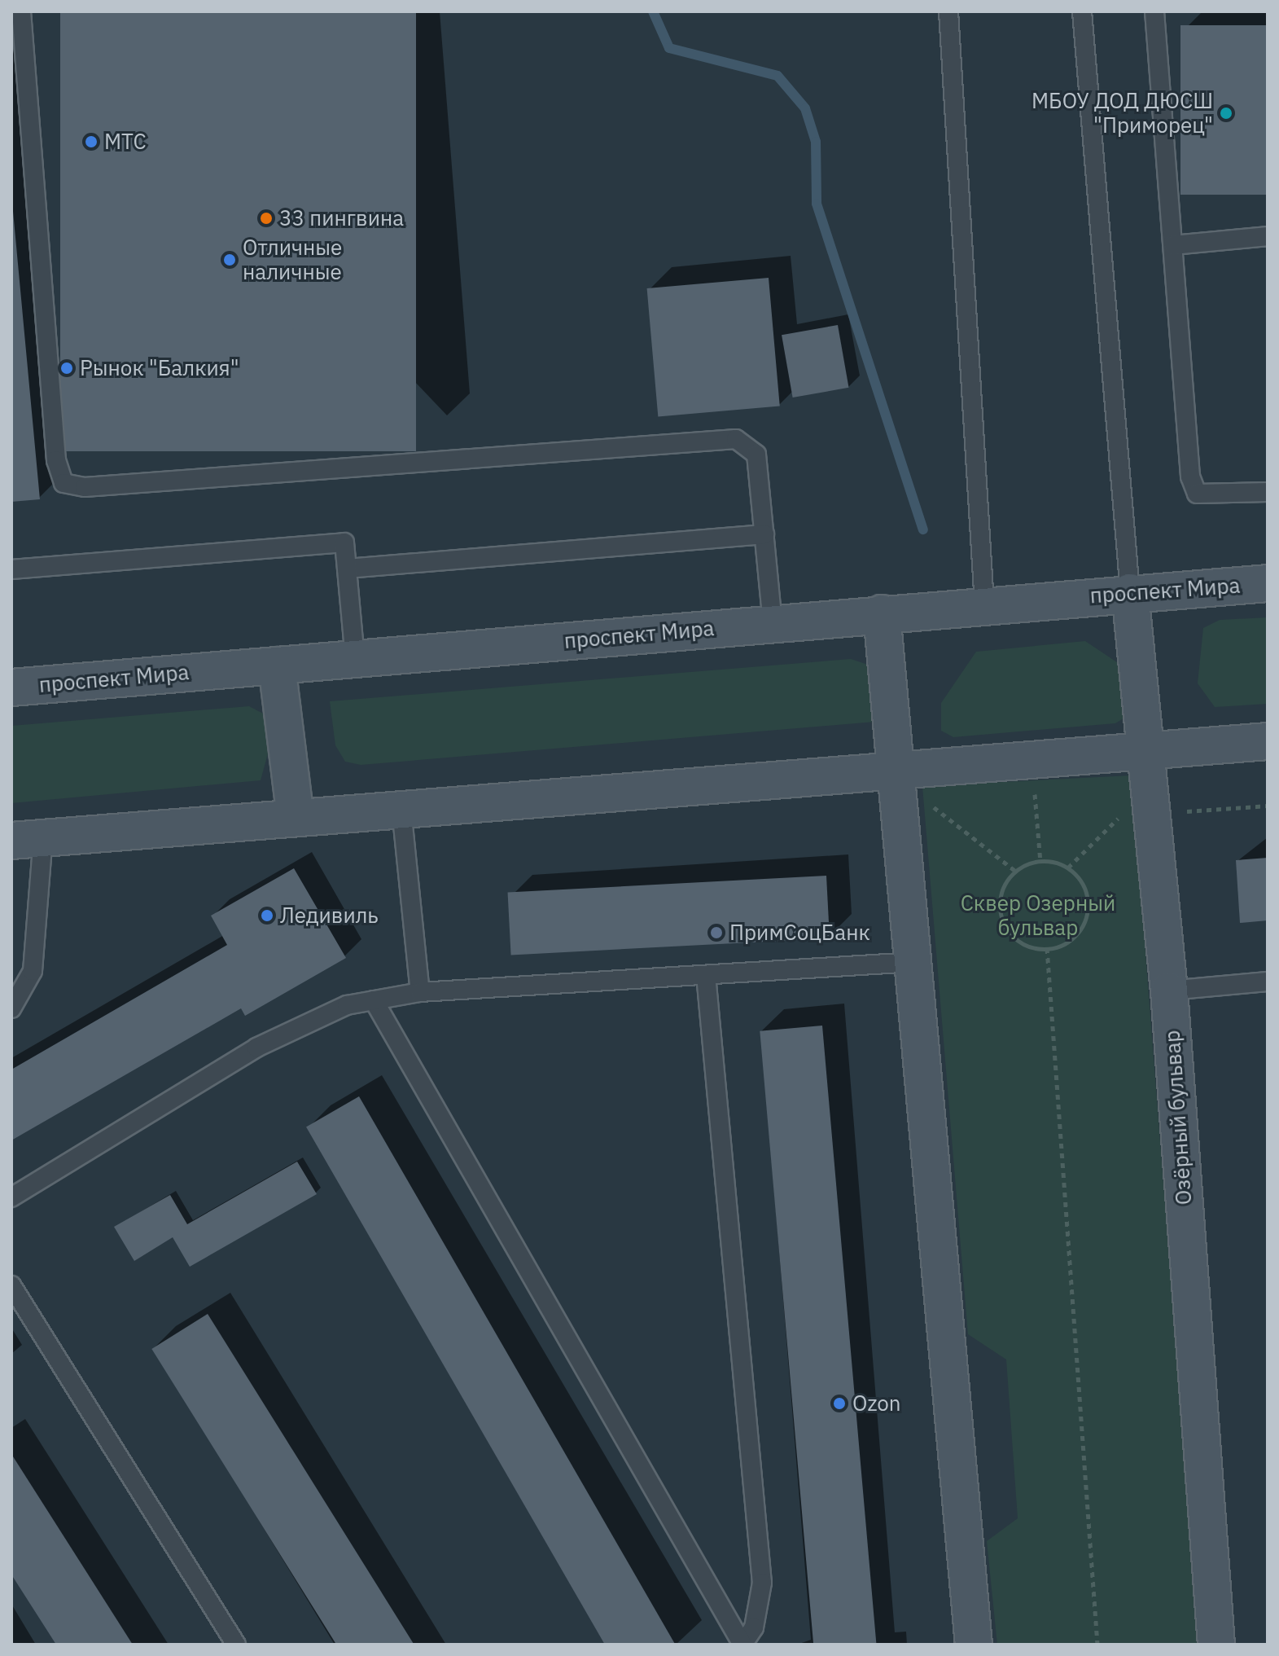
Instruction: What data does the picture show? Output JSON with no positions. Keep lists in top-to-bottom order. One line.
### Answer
{"streets":{"street":["проспект Мира","Озёрный бульвар"]},"crossings":[["проспект Мира","Озёрный бульвар"]],"parks":["Сквер Озерный бульвар"],"places":["МБОУ ДОД ДЮСШ \"Приморец\"","МТС","33 пингвина","Отличные наличные","Рынок \"Балкия\"","Ледивиль","ПримСоцБанк","Ozon"]}
